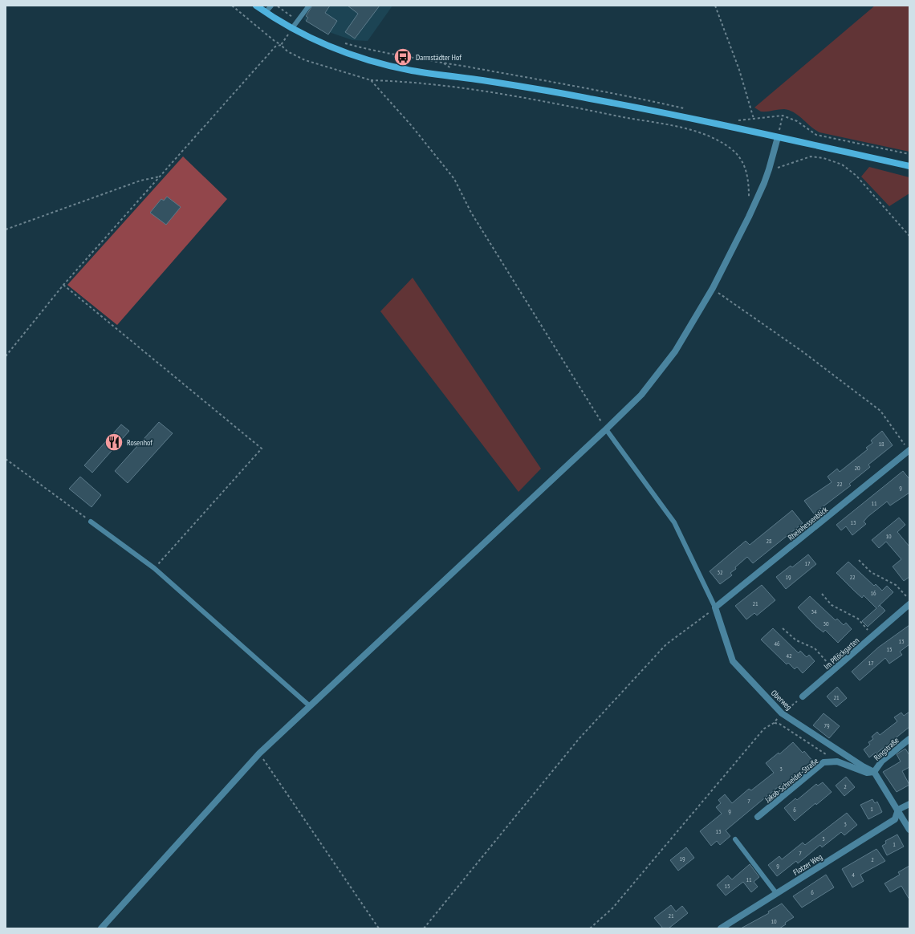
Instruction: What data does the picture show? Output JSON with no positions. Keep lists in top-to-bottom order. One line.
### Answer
{"streets":{"street":["Rheinhessenblick","Im Pflöckgarten","Oberweg","Ringstraße","Jakob-Schneider-Straße","Flotzer Weg"]},"crossings":[["Rheinhessenblick","Oberweg"],["Oberweg","Ringstraße"],["Oberweg","Flotzer Weg"]],"places":{"bus stop":["Darmstädter Hof"],"restaurant":["Rosenhof"]},"house_numbers":["18","20","22","9","11","13","10","28","17","32","19","22","16","21","34","30","13","46","15","42","17","21","79","3","2","7","1","6","9","3","13","5","1","7","19","2","9","4","11","15","6","21","10"]}
